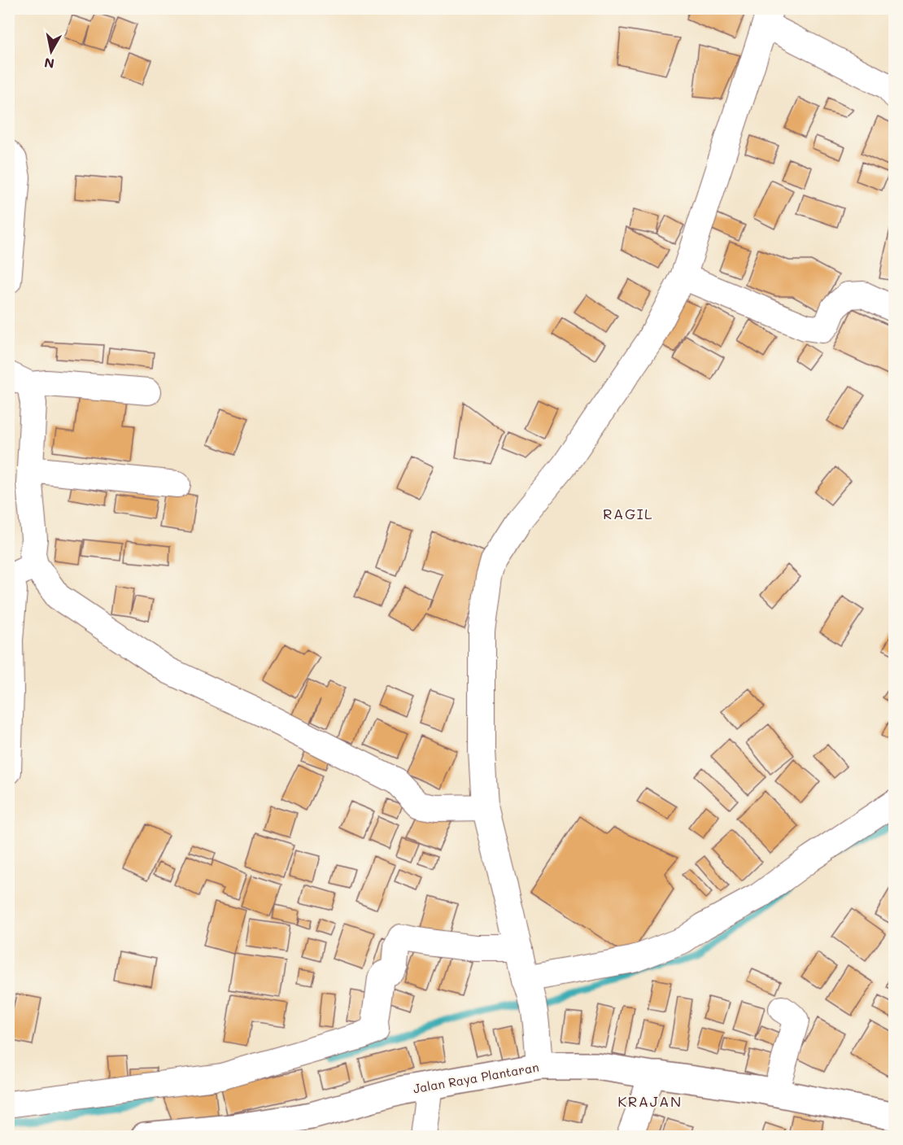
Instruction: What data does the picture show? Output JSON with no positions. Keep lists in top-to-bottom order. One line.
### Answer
{"streets":{"main road":["Jalan Raya Plantaran"]},"districts":["RAGIL","KRAJAN"],"north":"bottom"}
